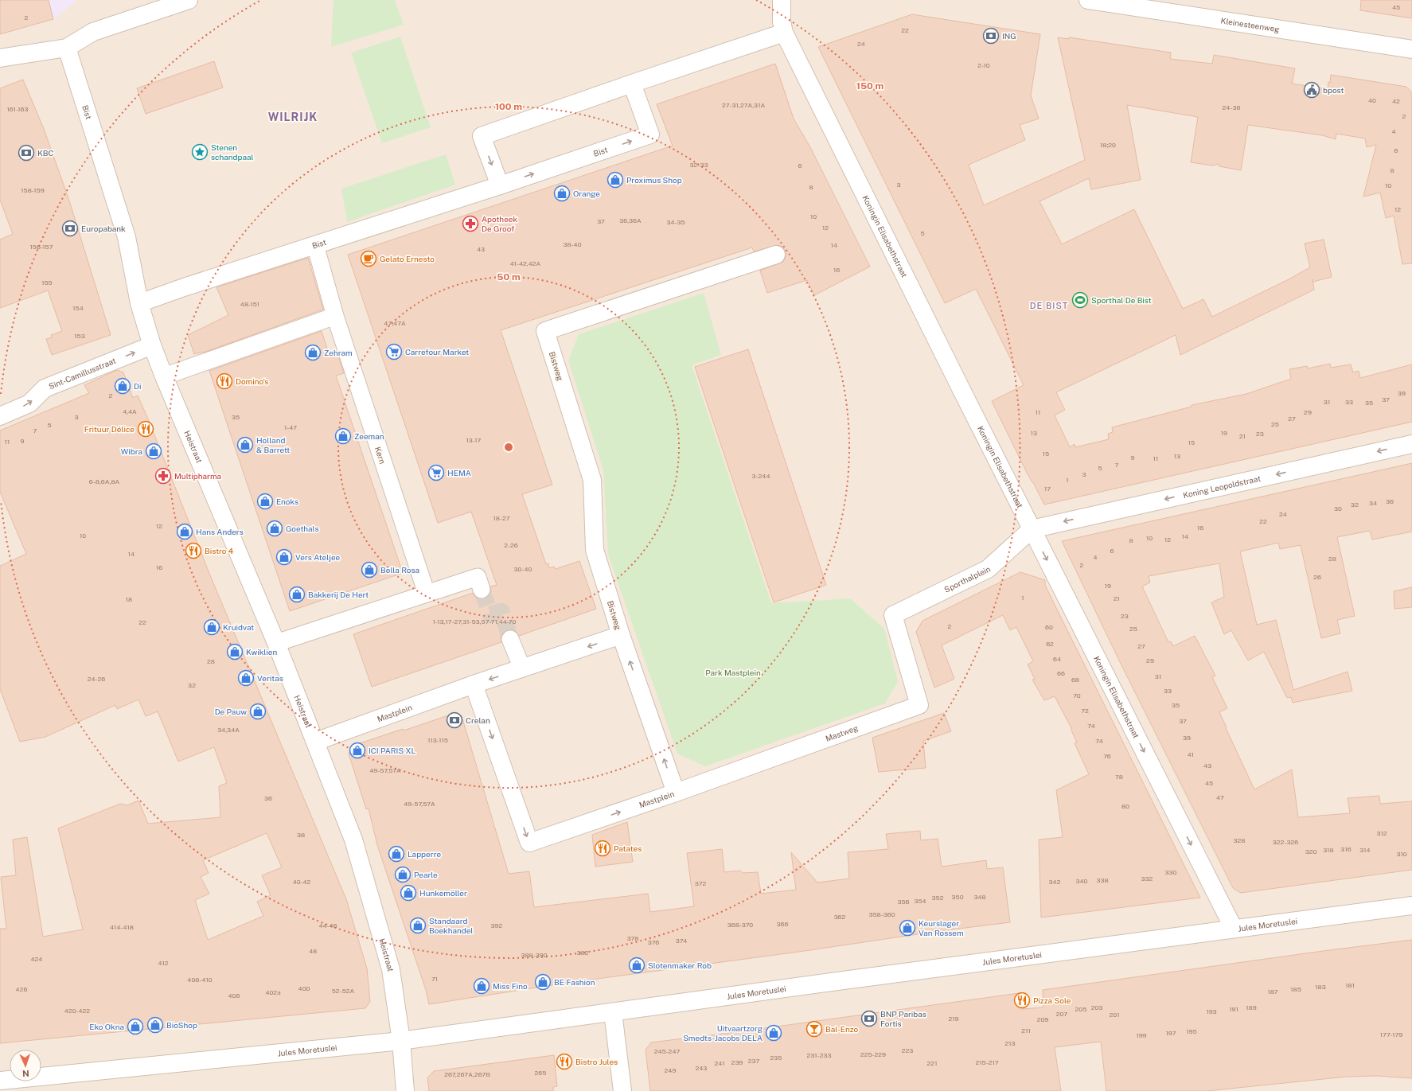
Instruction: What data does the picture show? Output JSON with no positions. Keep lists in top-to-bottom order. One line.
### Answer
{"streets":{"street":["Kleinesteenweg","Bist","Koningin Elisabethstraat","Bistweg","Sint-Camillusstraat","Heistraat","Kern","Koning Leopoldstraat","Sporthalplein","Mastplein","Mastweg","Jules Moretuslei"]},"crossings":[["Bist","Sint-Camillusstraat"],["Bist","Heistraat"],["Bist","Kern"],["Koningin Elisabethstraat","Koning Leopoldstraat"],["Koningin Elisabethstraat","Sporthalplein"],["Koningin Elisabethstraat","Jules Moretuslei"],["Bistweg","Mastplein"],["Sint-Camillusstraat","Heistraat"],["Heistraat","Mastplein"],["Heistraat","Jules Moretuslei"],["Koning Leopoldstraat","Sporthalplein"],["Sporthalplein","Mastweg"],["Mastplein","Mastweg"]],"one_way":["Koningin Elisabethstraat","Sint-Camillusstraat","Koning Leopoldstraat"],"districts":["WILRIJK","DE BIST"],"parks":["Park Mastplein"],"places":{"bank":["ING","KBC","Europabank","Crelan","BNP Paribas Fortis"],"public building":["bpost"],"place":["Stenen schandpaal"],"shop":["Proximus Shop","Orange","Zehram","Di","Zeeman","Holland & Barrett","Wibra","Enoks","Goethals","Hans Anders","Vers Ateljee","Bella Rosa","Bakkerij De Hert","Kruidvat","Kwiklien","Veritas","De Pauw","ICI PARIS XL","Lapperre","Pearle","Hunkemöller","Standaard Boekhandel","Keurslager Van Rossem","Slotenmaker Rob","BE Fashion","Miss Fino","BioShop","Eko Okna","Uitvaartzorg Smedts-Jacobs DELA"],"pharmacy":["Apotheek De Groof","Multipharma"],"cafe":["Gelato Ernesto"],"sports":["Sporthal De Bist"],"supermarket":["Carrefour Market","HEMA"],"restaurant":["Domino's","Frituur Délice","Bistro 4","Patates","Pizza Sole","Bistro Jules"],"bar":["Bal-Enzo"]},"house_numbers":["45","2","22","24","2-10","40","42","27-31,27A,31A","24-36","161-163","2","4","18;20","6","32-33","6","8","3","10","8","158-159","12","10","36,36A","37","34-35","12","5","38-40","14","156-157","43","41-42,42A","16","155","48-151","154","47;47A","153","39","2","37","31","33","35","4,4A","11","29","3","35","27","25","5","1-47","7","13","19","23","21","13-17","9","11","15","15","13","9","11","7","5","3","3-244","1","6-8,6A,8A","17","36","34","32","30","24","18-27","22","12","16","10","14","10","12","8","2-26","6","14","4","28","2","16","30-40","26","19","1","21","18","23","1-13,17-27,31-53,57-71;44-70","22","2","60","25","62","27","64","29","28","66","31","24-26","68","32","33","70","35","72","37","74","34,34A","39","113-115","74","41","76","43","49-57,57A","78","45","47","36","49-57,57A","80","312","38","328","322-326","316","318","314","320","310","330","332","338","340","40-42","342","372","350","348","352","354","356","358-360","362","366","368-370","44-46","392","414-418","378","374","376","48","382","388-390","424","412","71","408-410","181","183","400","426","185","52-52A","187","402a","406","203","189","205","191","420-422","193","207","201","219","209","211","195","197","177-179","199","213","223","245-247","225-229","231-233","235","237","239","215-217","241","221","243","249","265","267,267A,267B"],"north":"bottom","rings":["150 m","100 m","50 m"]}
